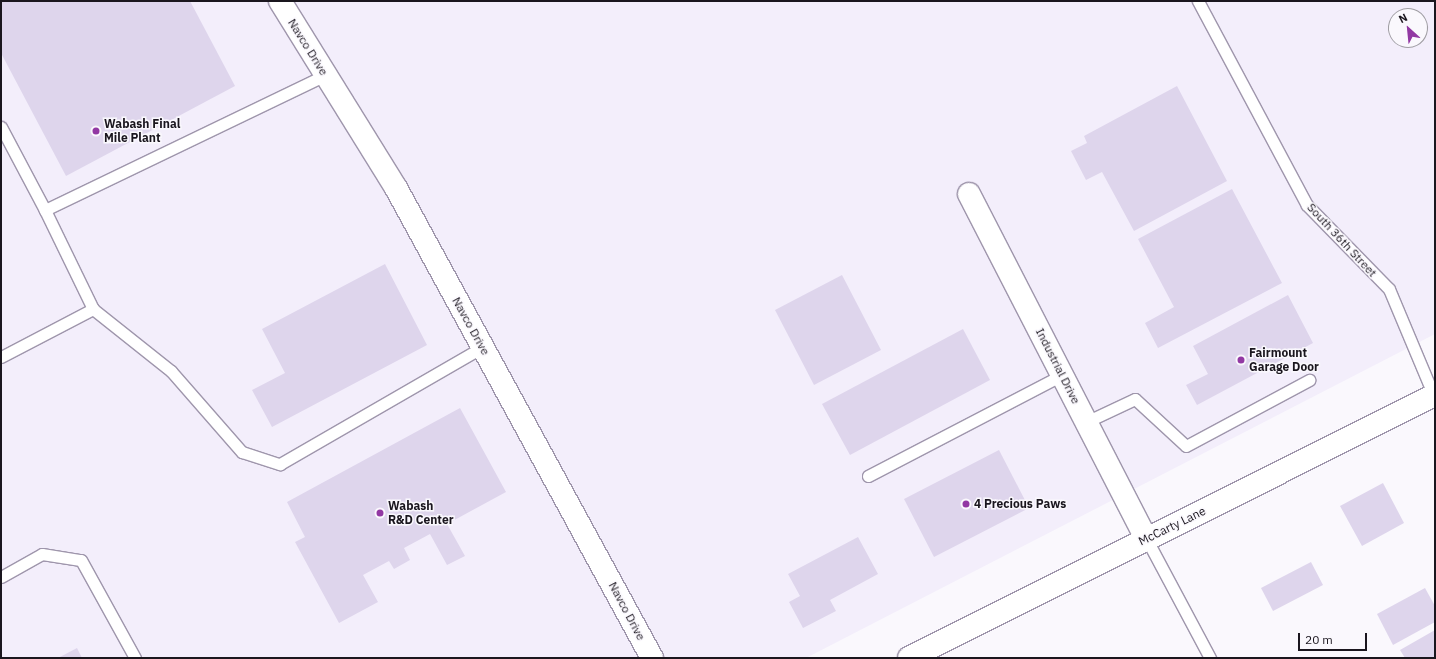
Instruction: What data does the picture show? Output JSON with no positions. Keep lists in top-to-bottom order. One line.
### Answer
{"streets":{"street":["Navco Drive","Industrial Drive","McCarty Lane"],"lane":["South 36th Street"]},"crossings":[["South 36th Street","McCarty Lane"],["Industrial Drive","McCarty Lane"]],"places":["Wabash Final Mile Plant","Fairmount Garage Door","4 Precious Paws","Wabash R&D Center"],"scale_bar":"20 m","north":"top left"}
